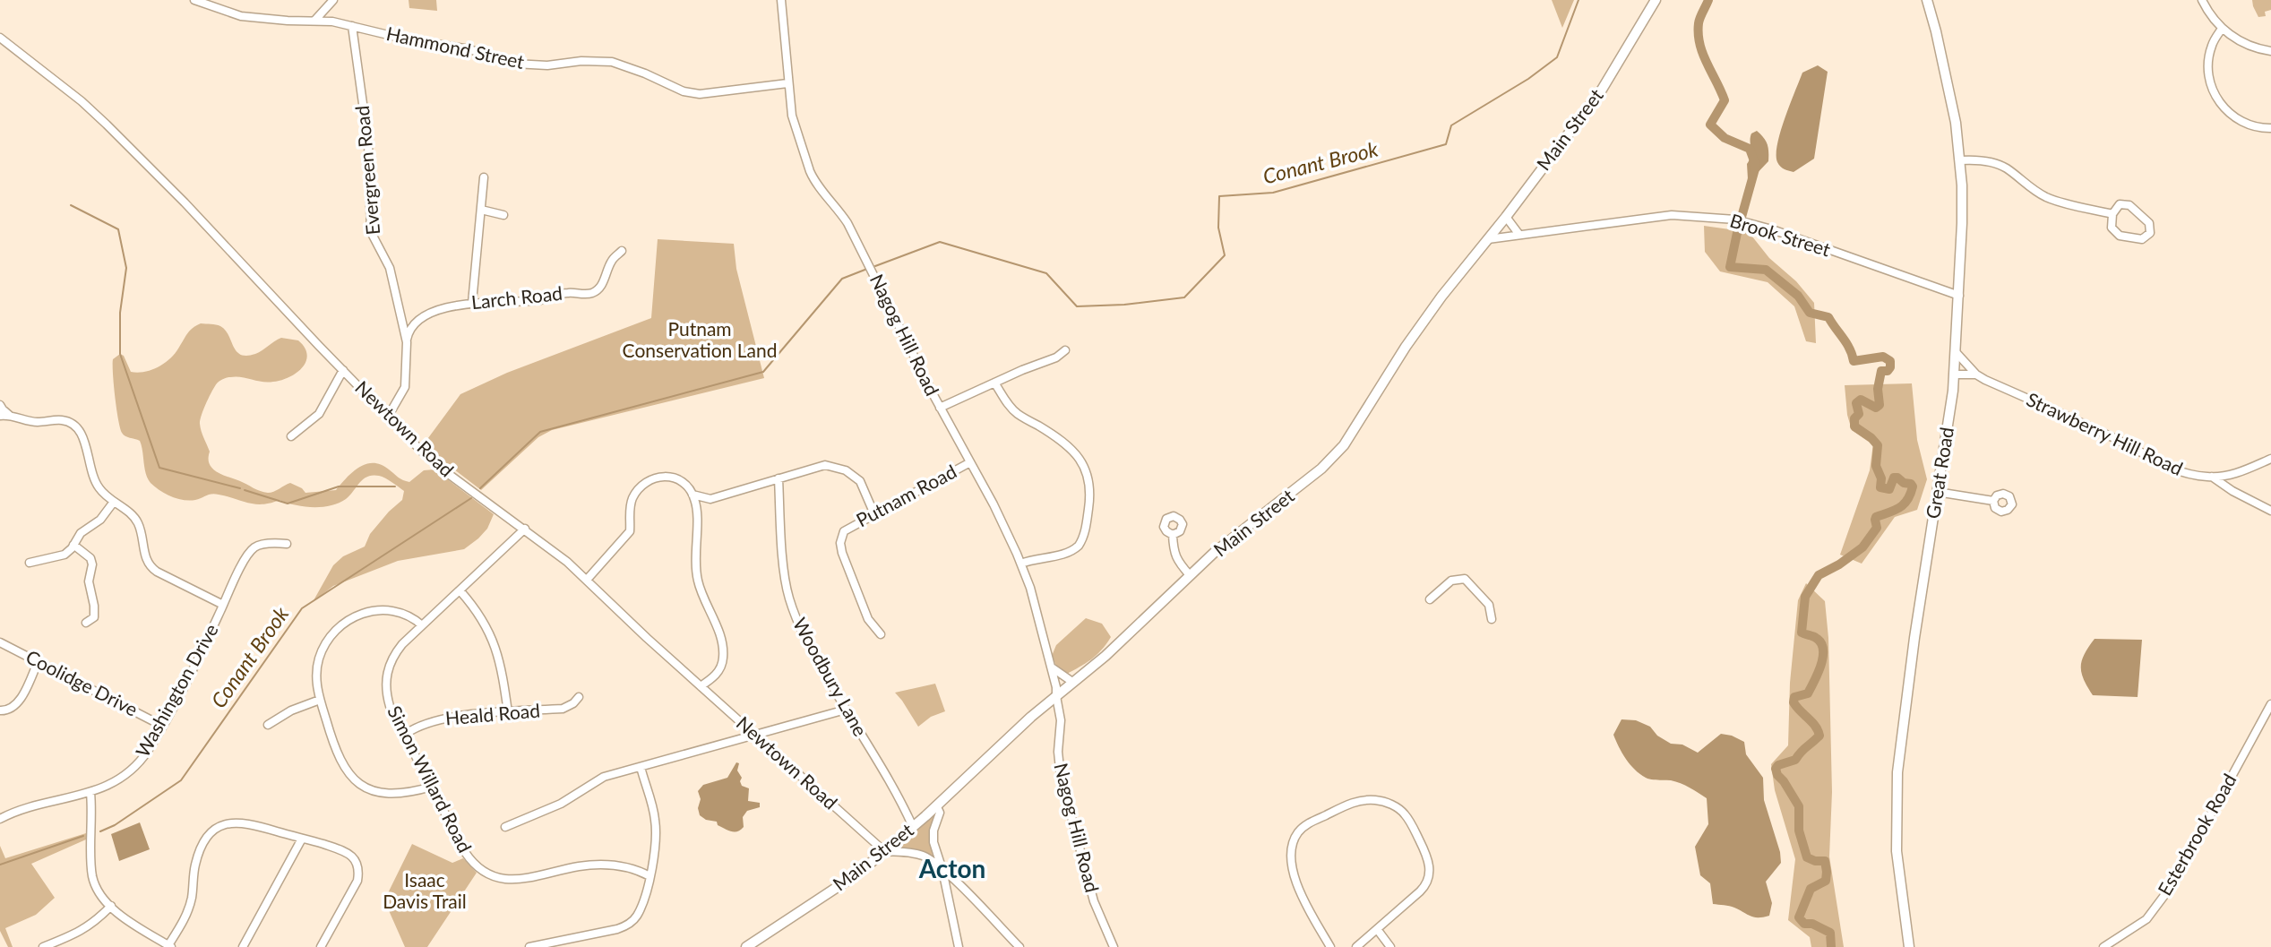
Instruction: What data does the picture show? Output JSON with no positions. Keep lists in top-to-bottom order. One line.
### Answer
{"streets":{"main road":["Main Street","Great Road"],"street":["Hammond Street","Evergreen Road","Brook Street","Larch Road","Nagog Hill Road","Newtown Road","Strawberry Hill Road","Putnam Road","Woodbury Lane","Coolidge Drive","Washington Drive","Heald Road","Simon Willard Road","Esterbrook Road"]},"crossings":[["Hammond Street","Evergreen Road"],["Hammond Street","Nagog Hill Road"],["Main Street","Brook Street"],["Main Street","Nagog Hill Road"],["Main Street","Newtown Road"],["Main Street","Woodbury Lane"],["Evergreen Road","Larch Road"],["Evergreen Road","Newtown Road"],["Brook Street","Great Road"],["Nagog Hill Road","Putnam Road"],["Newtown Road","Simon Willard Road"],["Strawberry Hill Road","Great Road"],["Coolidge Drive","Washington Drive"],["Heald Road","Simon Willard Road"]],"districts":["Acton"],"water":["Conant Brook"],"parks":["Putnam Conservation Land","Isaac Davis Trail"]}
